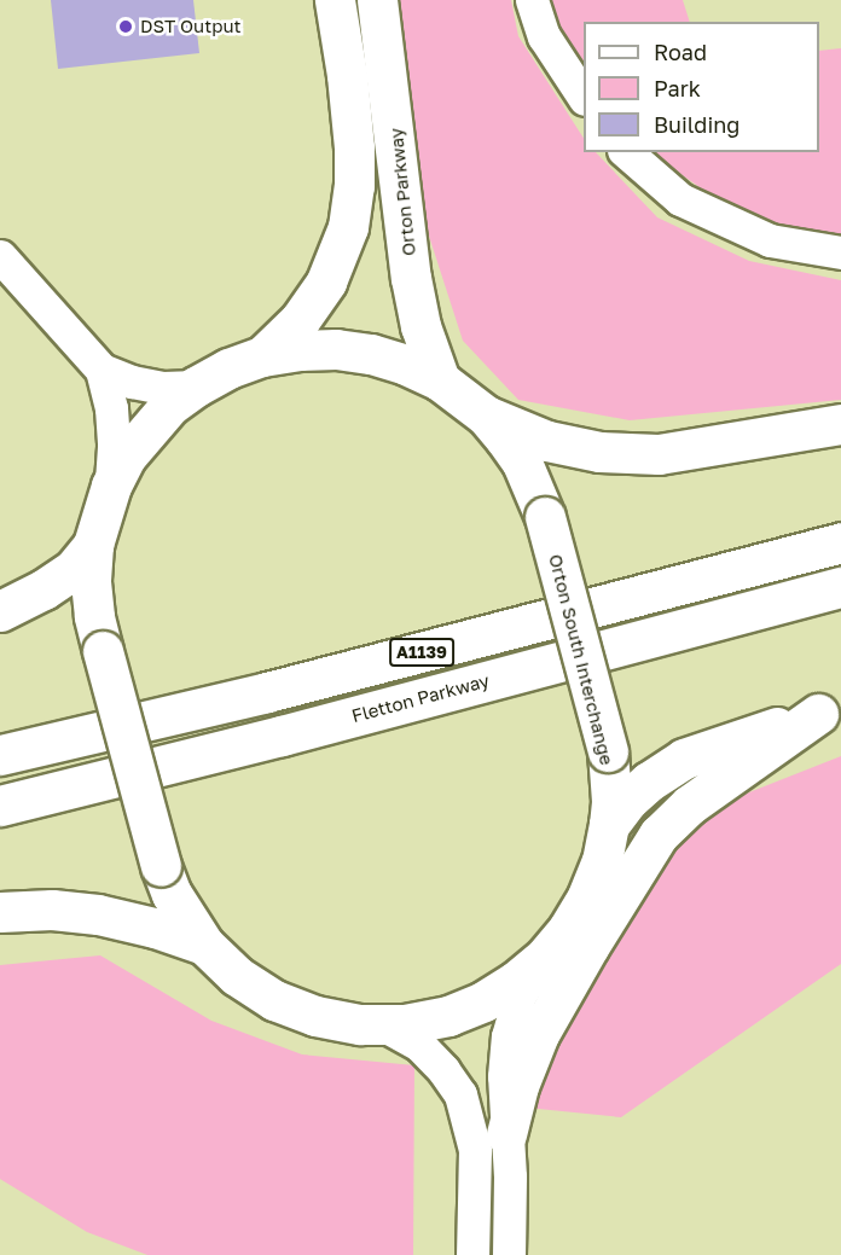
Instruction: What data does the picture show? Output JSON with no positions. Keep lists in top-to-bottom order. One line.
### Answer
{"streets":{"main road":["Orton Parkway","A1139","Orton South Interchange","Fletton Parkway"]},"crossings":[["Orton Parkway","Orton South Interchange"]],"places":["DST Output"],"legend":["Road","Park","Building"]}
